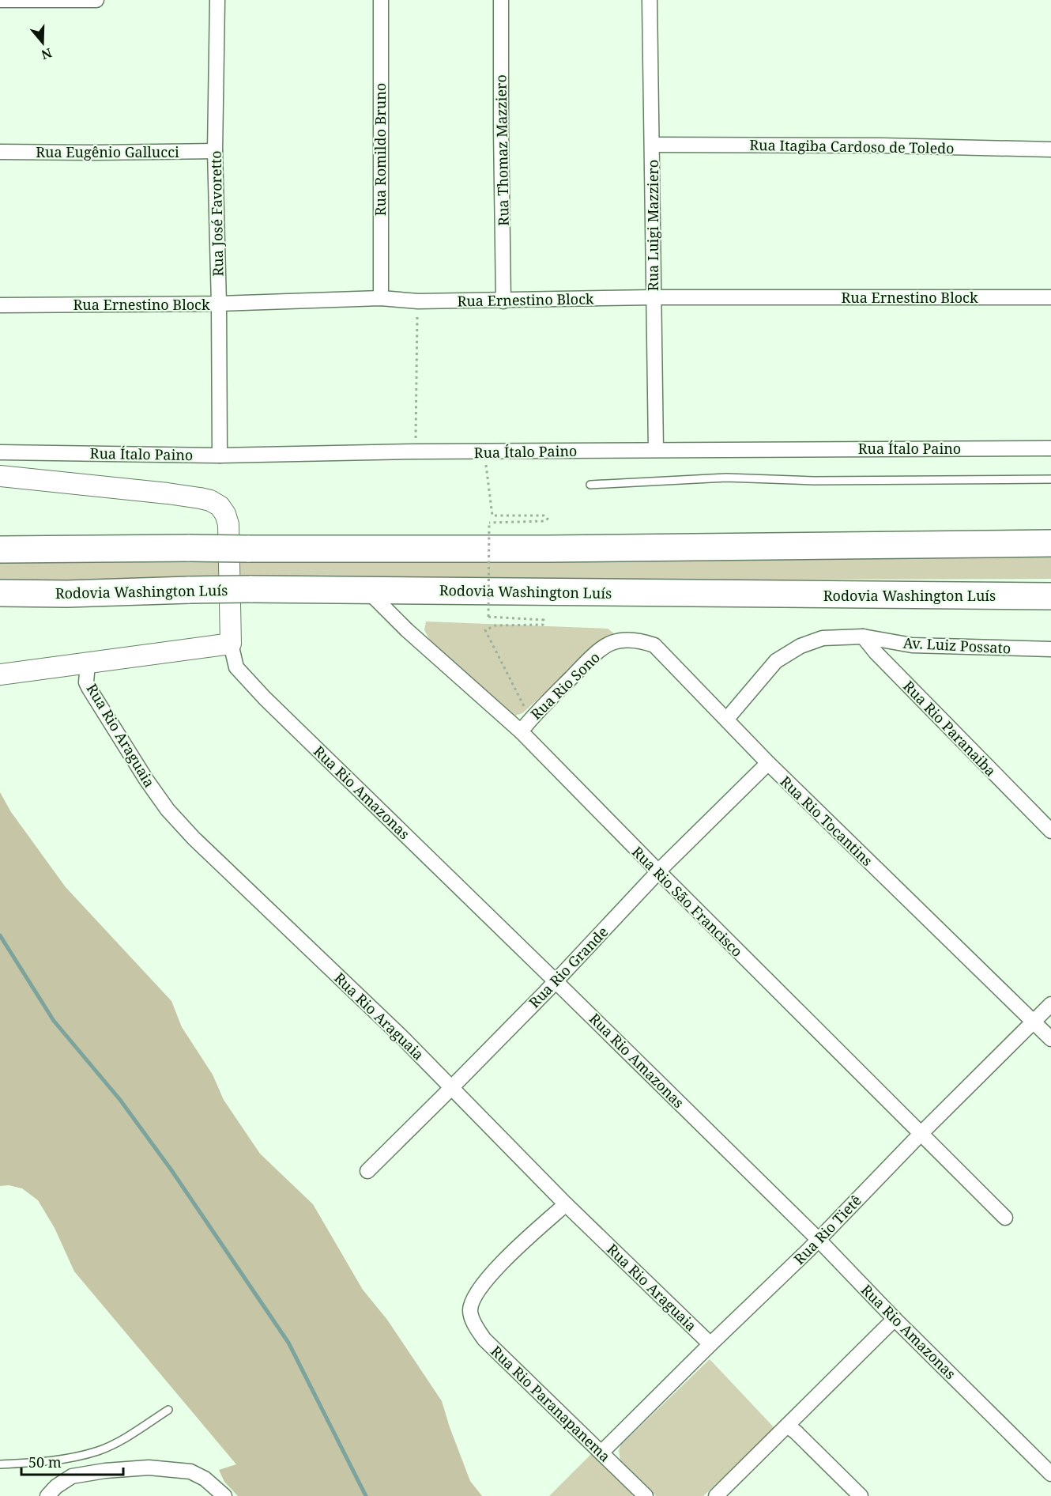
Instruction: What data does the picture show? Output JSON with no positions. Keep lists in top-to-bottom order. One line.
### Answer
{"streets":{"highway":["Rodovia Washington Luís"],"street":["Rua Itagiba Cardoso de Toledo","Rua Romildo Bruno","Rua Thomaz Mazziero","Rua Eugênio Gallucci","Rua José Favoretto","Rua Luigi Mazziero","Rua Ernestino Block","Rua Ítalo Paino","Av. Luiz Possato","Rua Rio Sono","Rua Rio Paranaiba","Rua Rio Araguaia","Rua Rio Amazonas","Rua Rio Tocantins","Rua Rio São Francisco","Rua Rio Grande","Rua Rio Tietê","Rua Rio Paranapanema"]},"crossings":[["Rua Itagiba Cardoso de Toledo","Rua Luigi Mazziero"],["Rua Romildo Bruno","Rua Ernestino Block"],["Rua Thomaz Mazziero","Rua Ernestino Block"],["Rua Eugênio Gallucci","Rua José Favoretto"],["Rua José Favoretto","Rua Ernestino Block"],["Rua José Favoretto","Rua Ítalo Paino"],["Rua Luigi Mazziero","Rua Ernestino Block"],["Rua Luigi Mazziero","Rua Ítalo Paino"],["Rodovia Washington Luís","Rua Rio São Francisco"],["Av. Luiz Possato","Rua Rio Paranaiba"],["Rua Rio Sono","Rua Rio Tocantins"],["Rua Rio Sono","Rua Rio São Francisco"],["Rua Rio Araguaia","Rua Rio Grande"],["Rua Rio Araguaia","Rua Rio Tietê"],["Rua Rio Araguaia","Rua Rio Paranapanema"],["Rua Rio Amazonas","Rua Rio Grande"],["Rua Rio Amazonas","Rua Rio Tietê"],["Rua Rio Tocantins","Rua Rio Grande"],["Rua Rio Tocantins","Rua Rio Tietê"],["Rua Rio São Francisco","Rua Rio Grande"],["Rua Rio São Francisco","Rua Rio Tietê"],["Rua Rio Tietê","Rua Rio Paranapanema"]],"scale_bar":"50 m","north":"bottom"}
